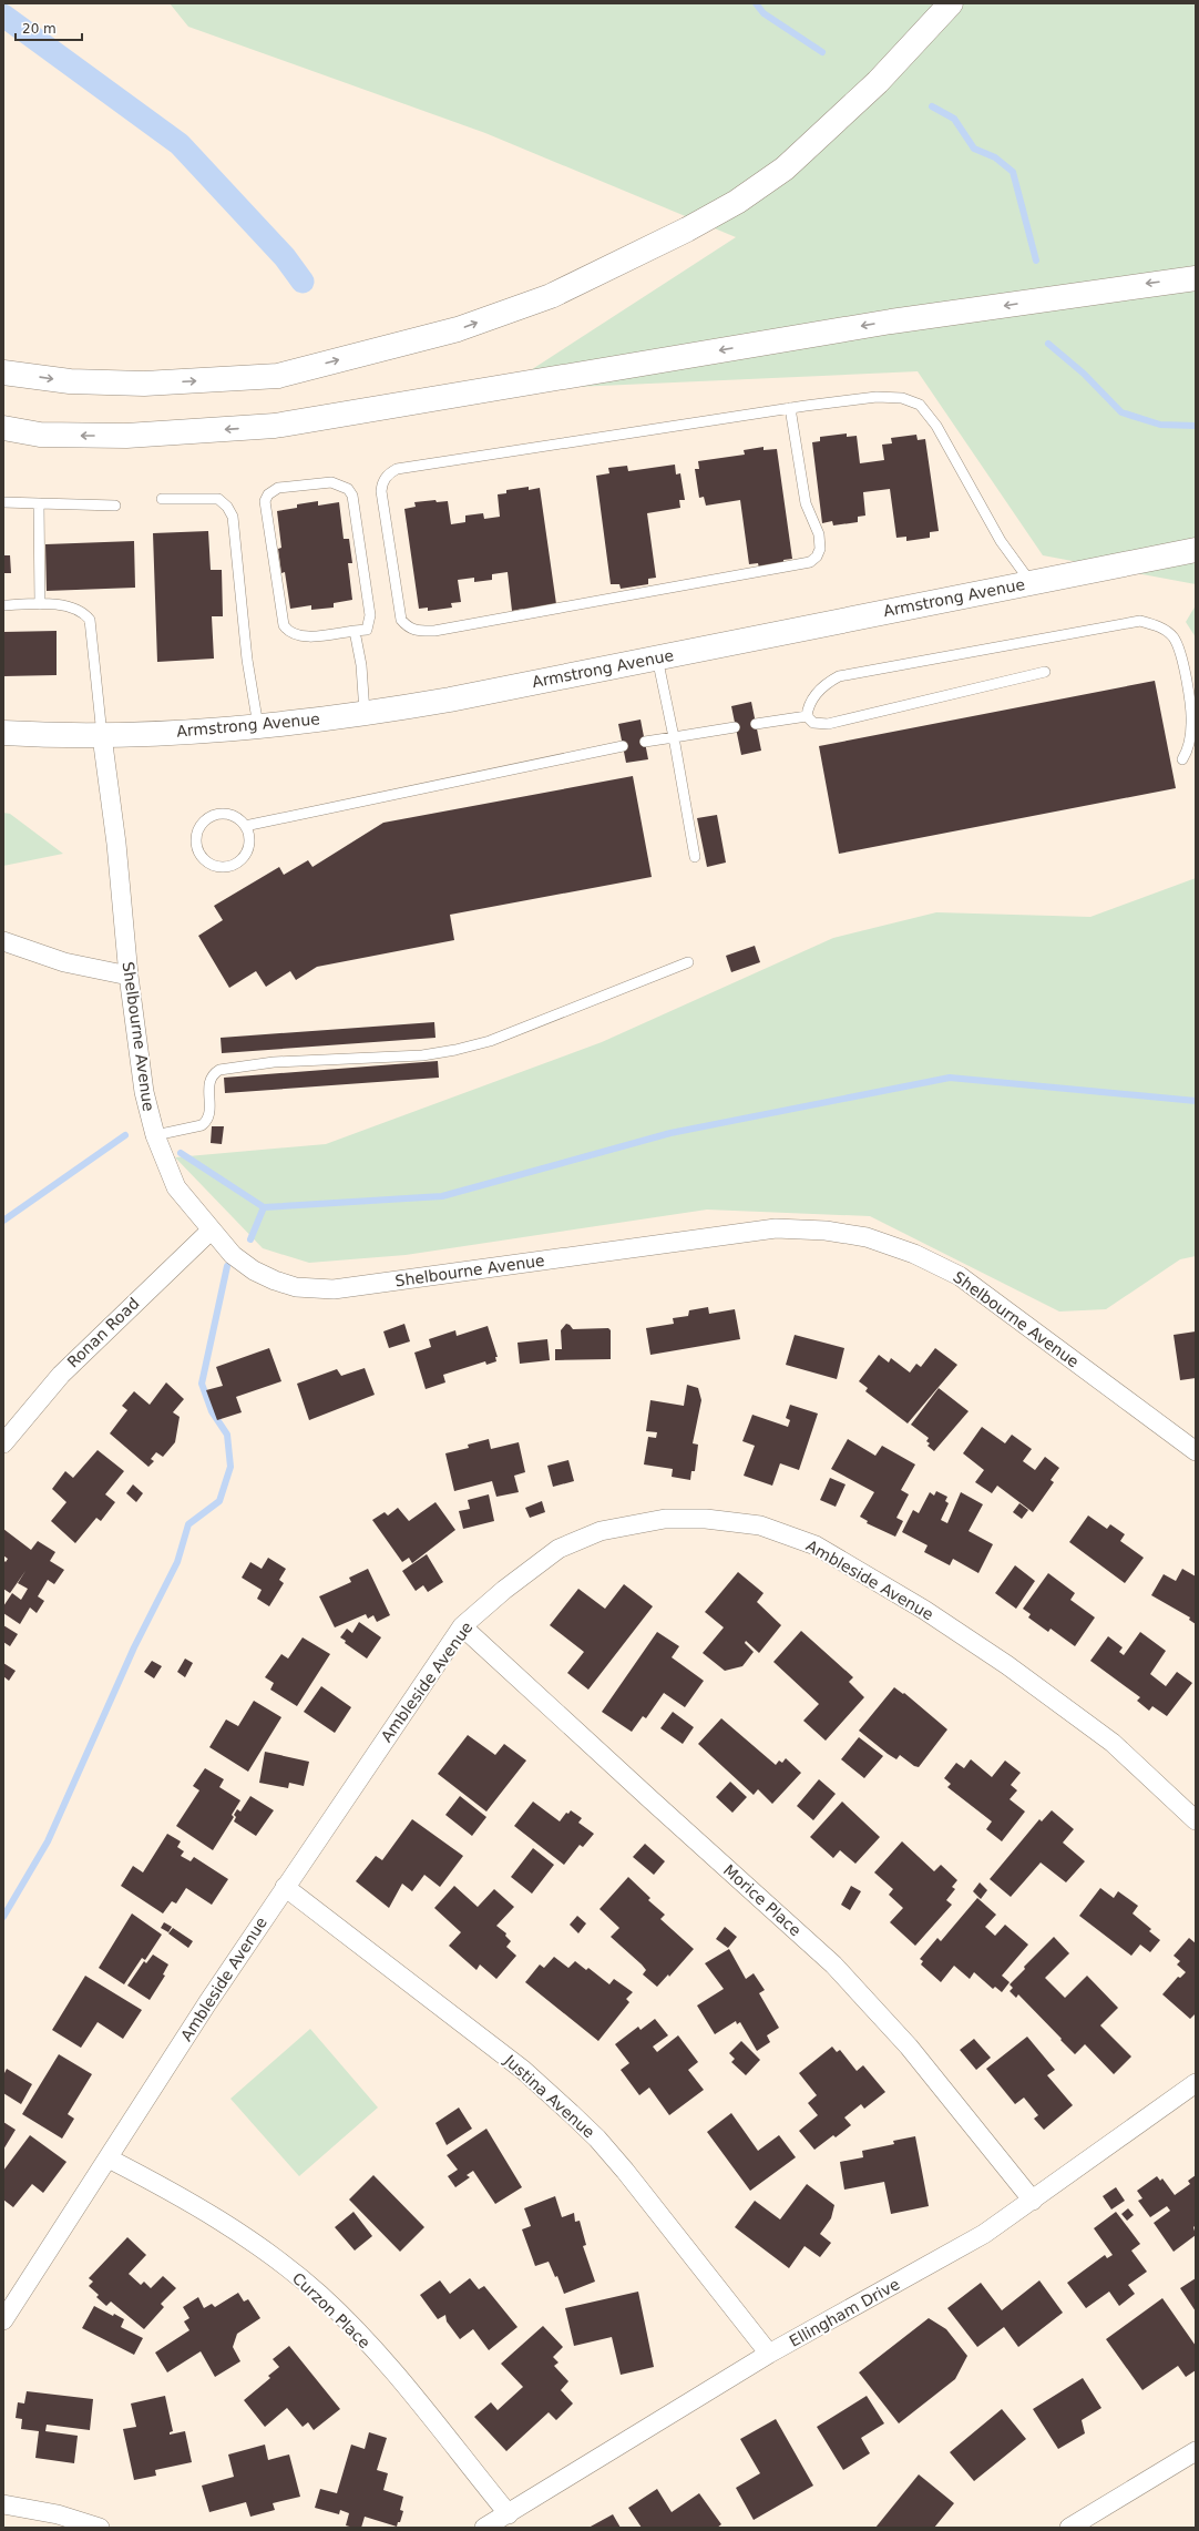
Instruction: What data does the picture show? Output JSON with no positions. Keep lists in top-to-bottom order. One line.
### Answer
{"streets":{"main road":["Armstrong Avenue"],"street":["Shelbourne Avenue","Ronan Road","Ambleside Avenue","Morice Place","Justina Avenue","Curzon Place","Ellingham Drive"]},"crossings":[["Armstrong Avenue","Shelbourne Avenue"],["Shelbourne Avenue","Ronan Road"],["Ambleside Avenue","Morice Place"],["Ambleside Avenue","Justina Avenue"],["Ambleside Avenue","Curzon Place"],["Morice Place","Ellingham Drive"],["Justina Avenue","Ellingham Drive"],["Curzon Place","Ellingham Drive"]],"scale_bar":"20 m"}
